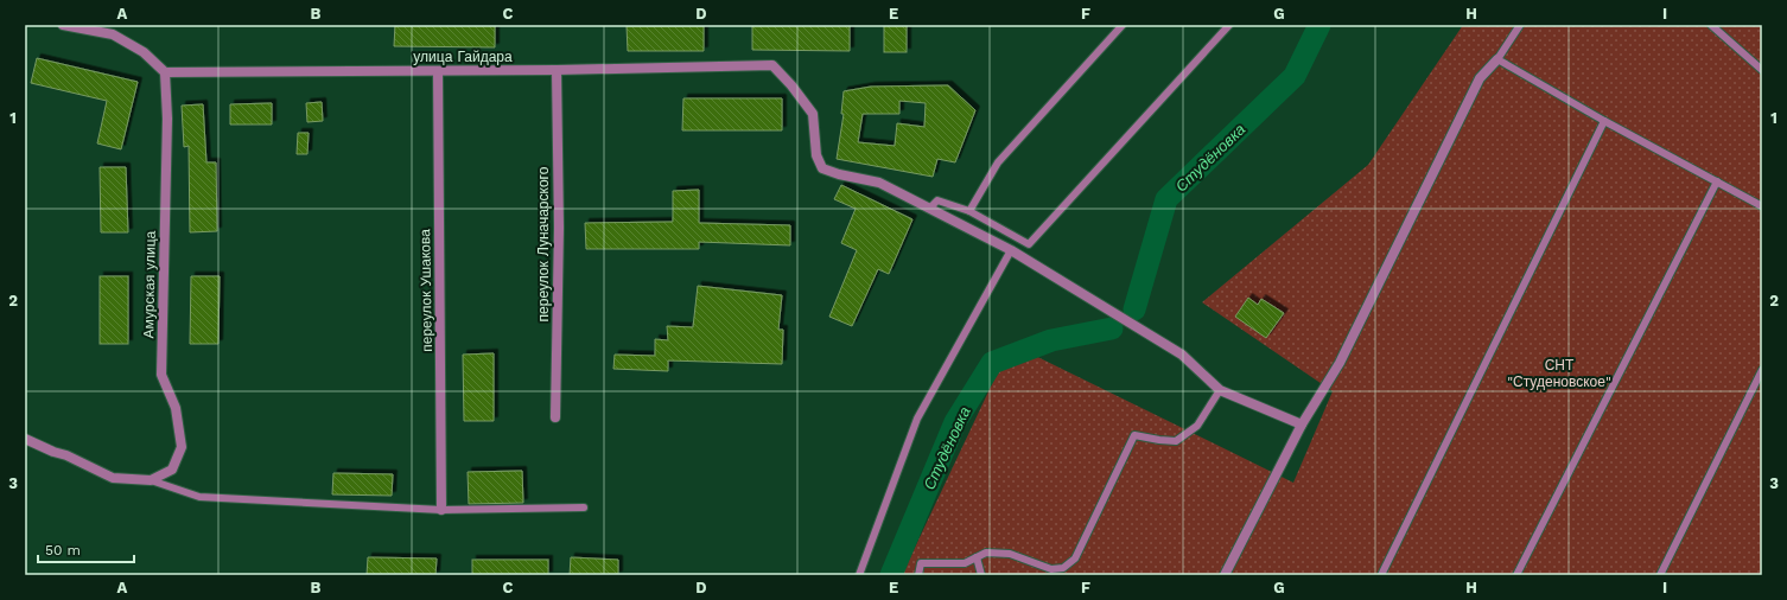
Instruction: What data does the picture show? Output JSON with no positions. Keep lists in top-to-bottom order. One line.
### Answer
{"streets":{"street":["улица Гайдара","переулок Луначарского","Амурская улица","переулок Ушакова"]},"crossings":[["улица Гайдара","переулок Луначарского"],["улица Гайдара","Амурская улица"],["улица Гайдара","переулок Ушакова"]],"water":["Студёновка"],"parks":["СНТ \"Студеновское\""],"scale_bar":"50 m","grid":{"columns":["A","B","C","D","E","F","G","H","I"],"rows":["1","2","3"]}}
